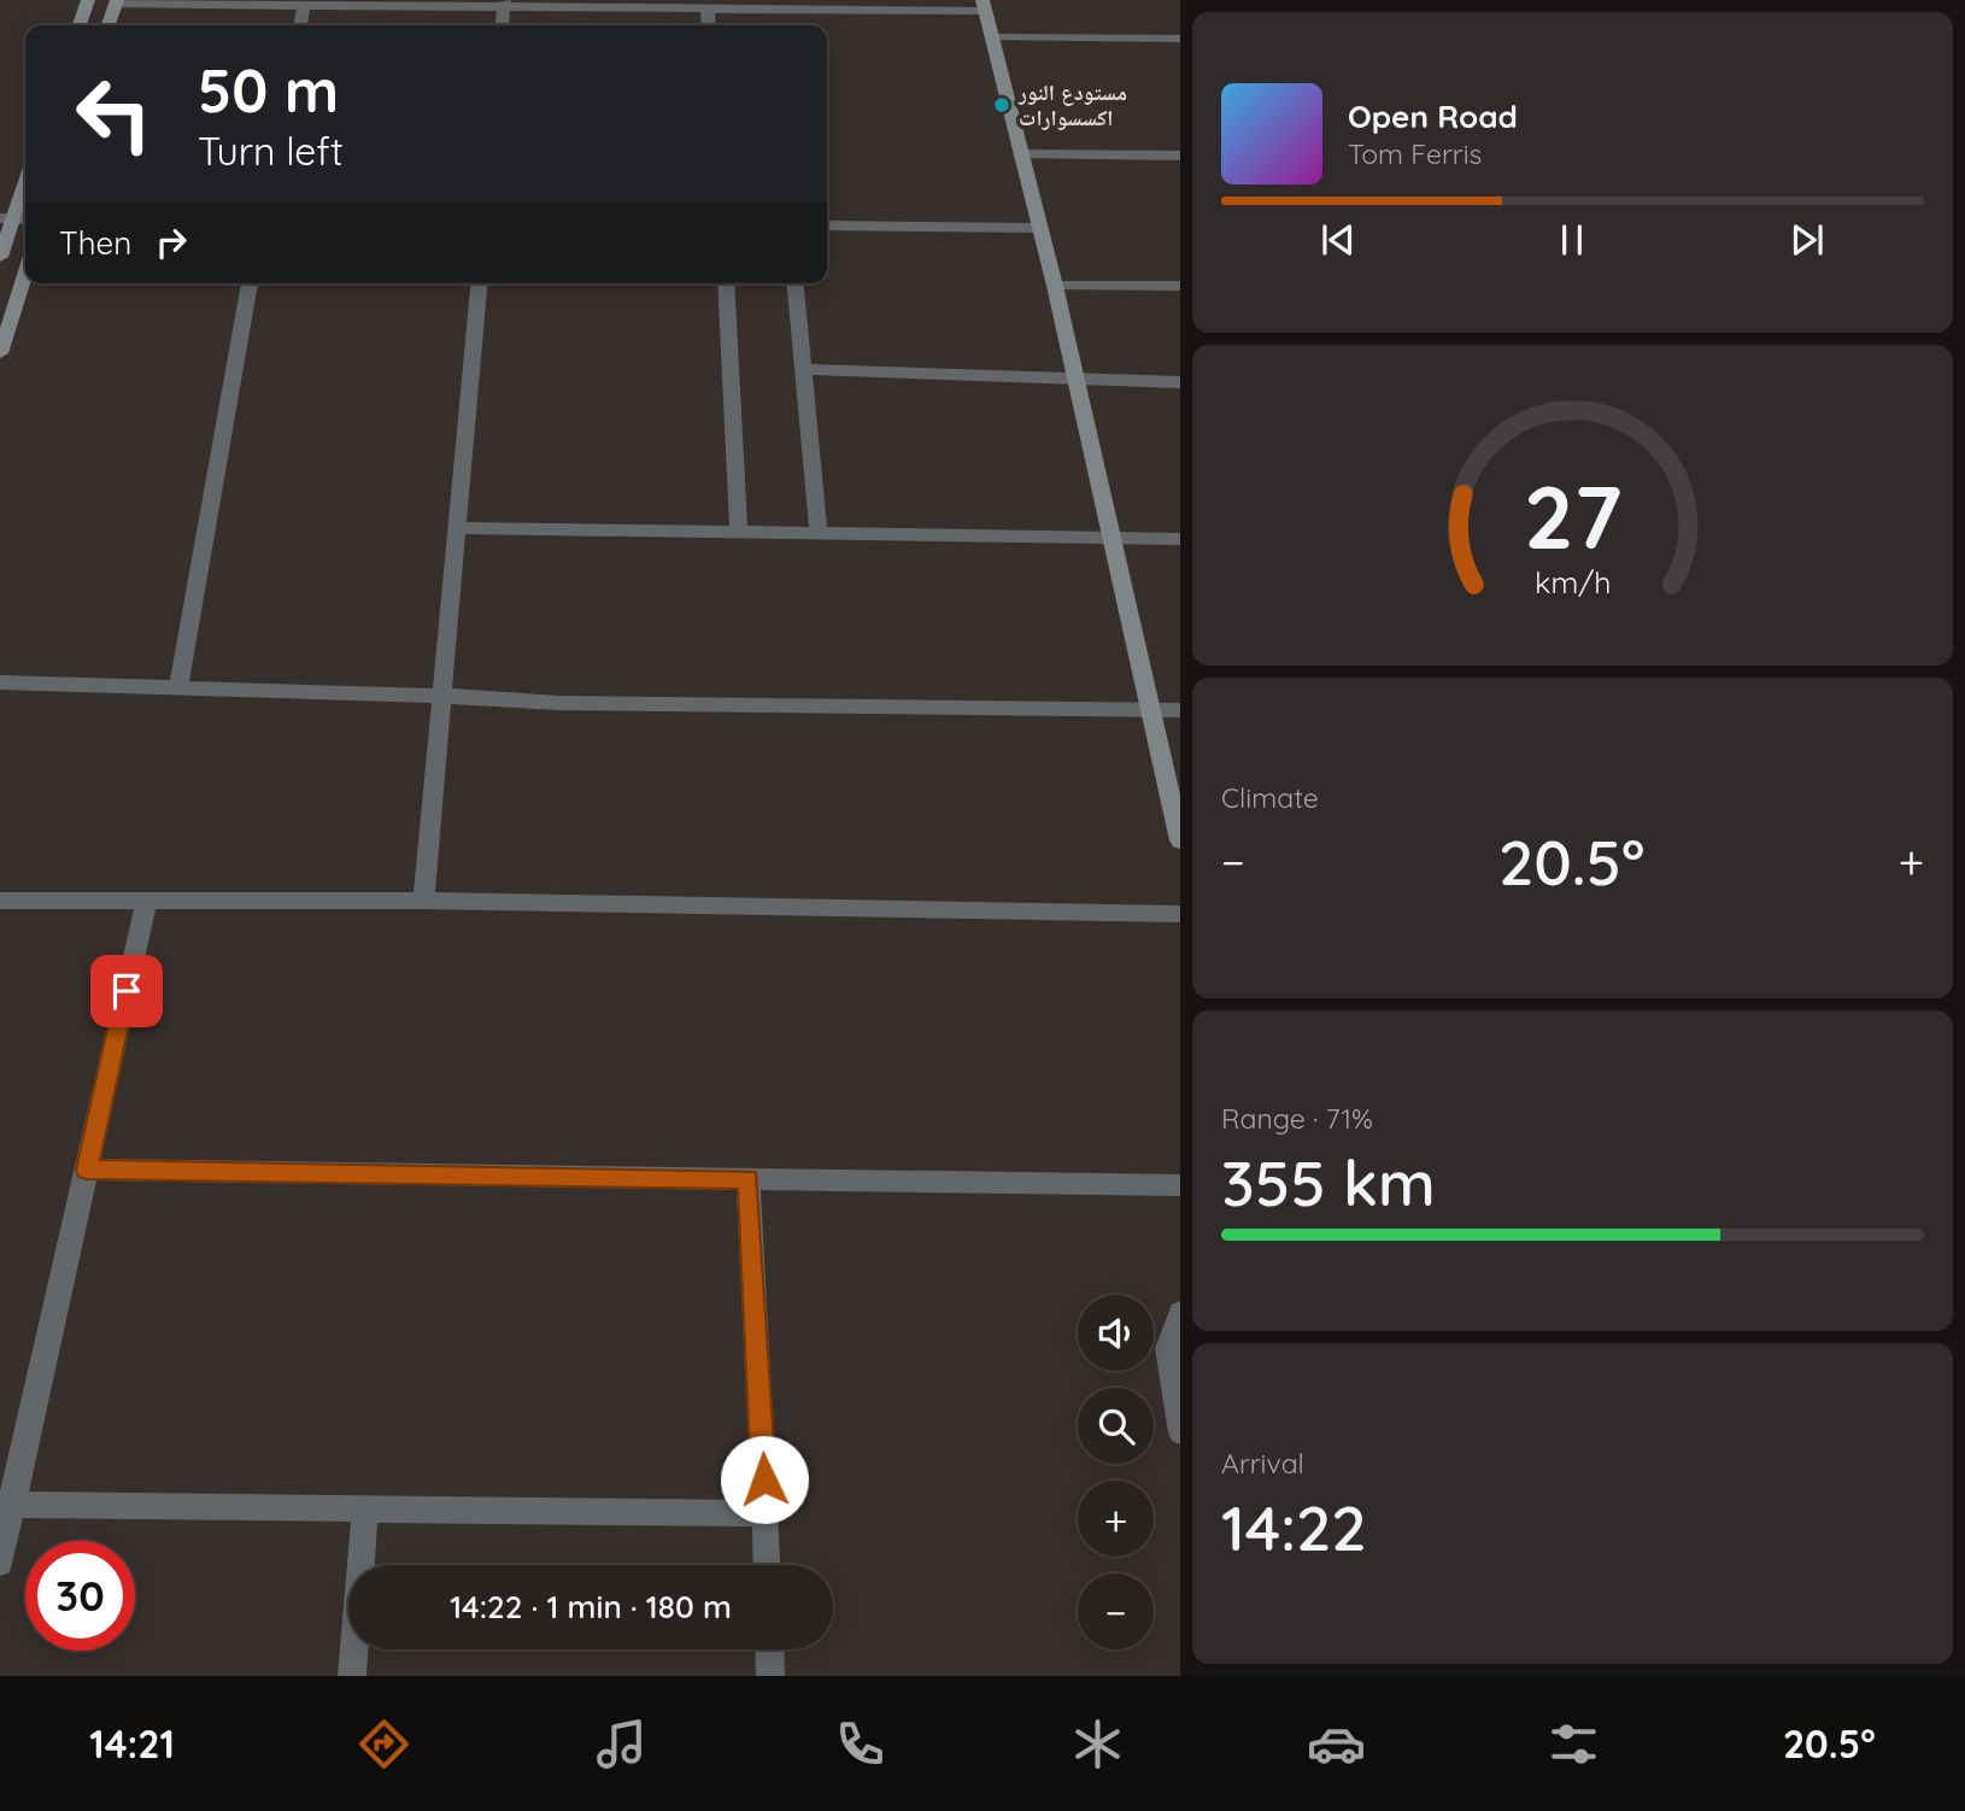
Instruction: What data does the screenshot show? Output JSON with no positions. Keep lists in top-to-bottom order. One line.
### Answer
{"places":["مستودع النور اكسسوارات"],"page":{"turn":["50 m","Turn left"],"song":["Open Road","Tom Ferris"],"then":"Then","tile":["Climate",["Range · 71%","355 km"],["Arrival","14:22"]],"heat":["−","20.5°","+"],"map_buttons":["+","−"],"limit":"30","trip":"14:22 · 1 min · 180 m","tabs":["14:21","20.5°"],"gauge":["27","km/h"]}}
